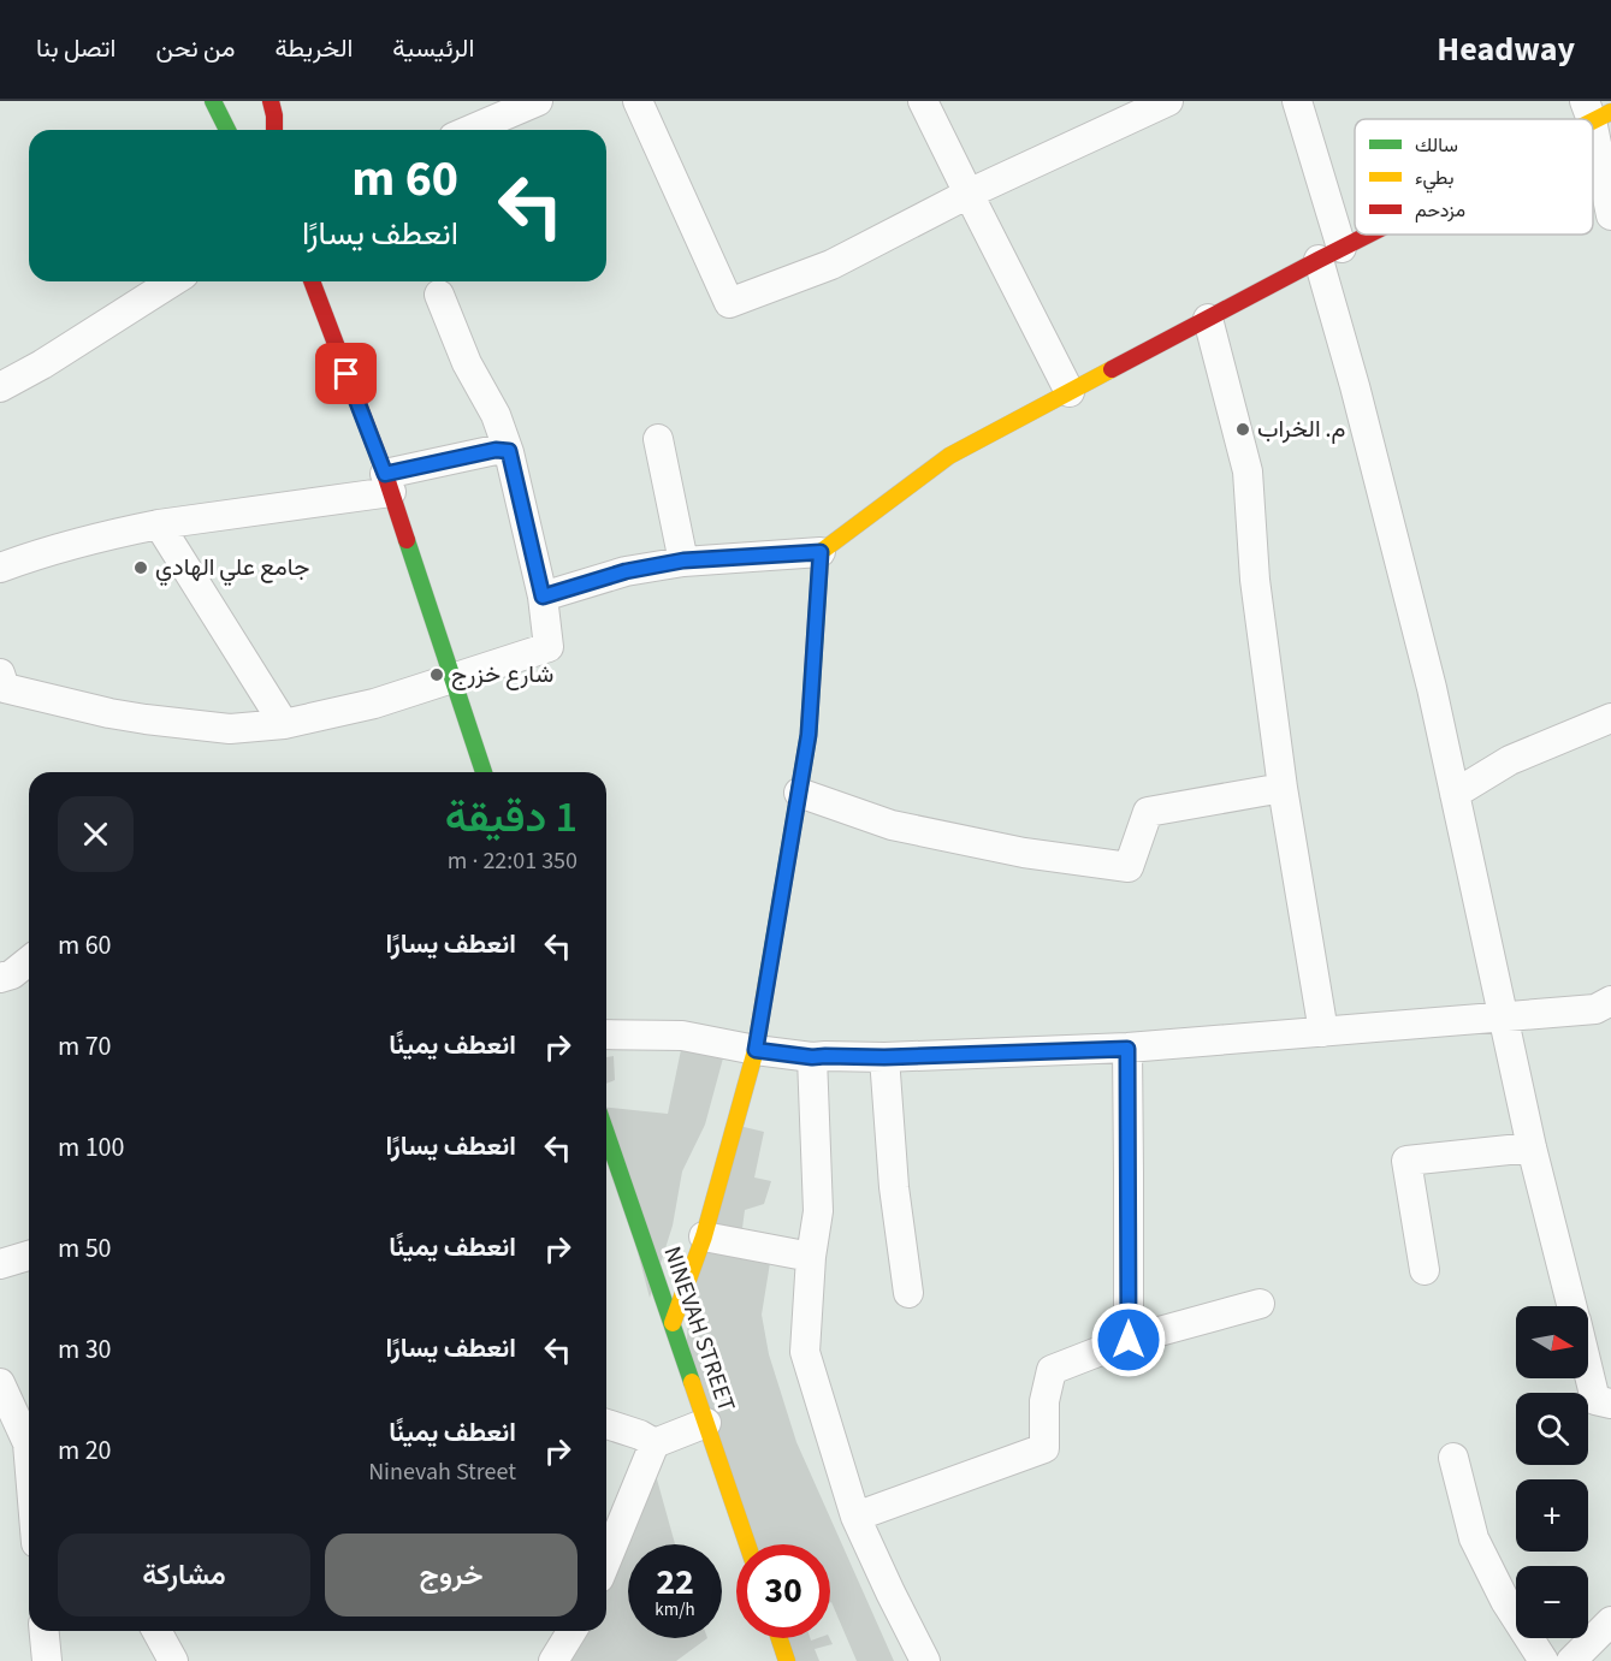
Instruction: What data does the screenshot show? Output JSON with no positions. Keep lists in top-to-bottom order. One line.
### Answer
{"streets":{"street":["NINEVAH STREET"]},"places":["م. الخراب","جامع علي الهادي","شارع خزرج"],"legend":["سالك","بطيء","مزدحم"],"north":"right","page":{"header":"Headway","nav":["الرئيسية","الخريطة","من نحن","اتصل بنا"],"turn":["60 m","انعطف يسارًا"],"heading":["1 دقيقة","350 m · 22:01"],"list":[{"name":"انعطف يسارًا","value":"60 m"},{"name":"انعطف يمينًا","value":"70 m"},{"name":"انعطف يسارًا","value":"100 m"},{"name":"انعطف يمينًا","value":"50 m"},{"name":"انعطف يسارًا","value":"30 m"},{"name":"انعطف يمينًا","note":"Ninevah Street","value":"20 m"}],"map_buttons":["+","−"],"buttons":["خروج","مشاركة"],"speed":"22 km/h","limit":"30"}}
